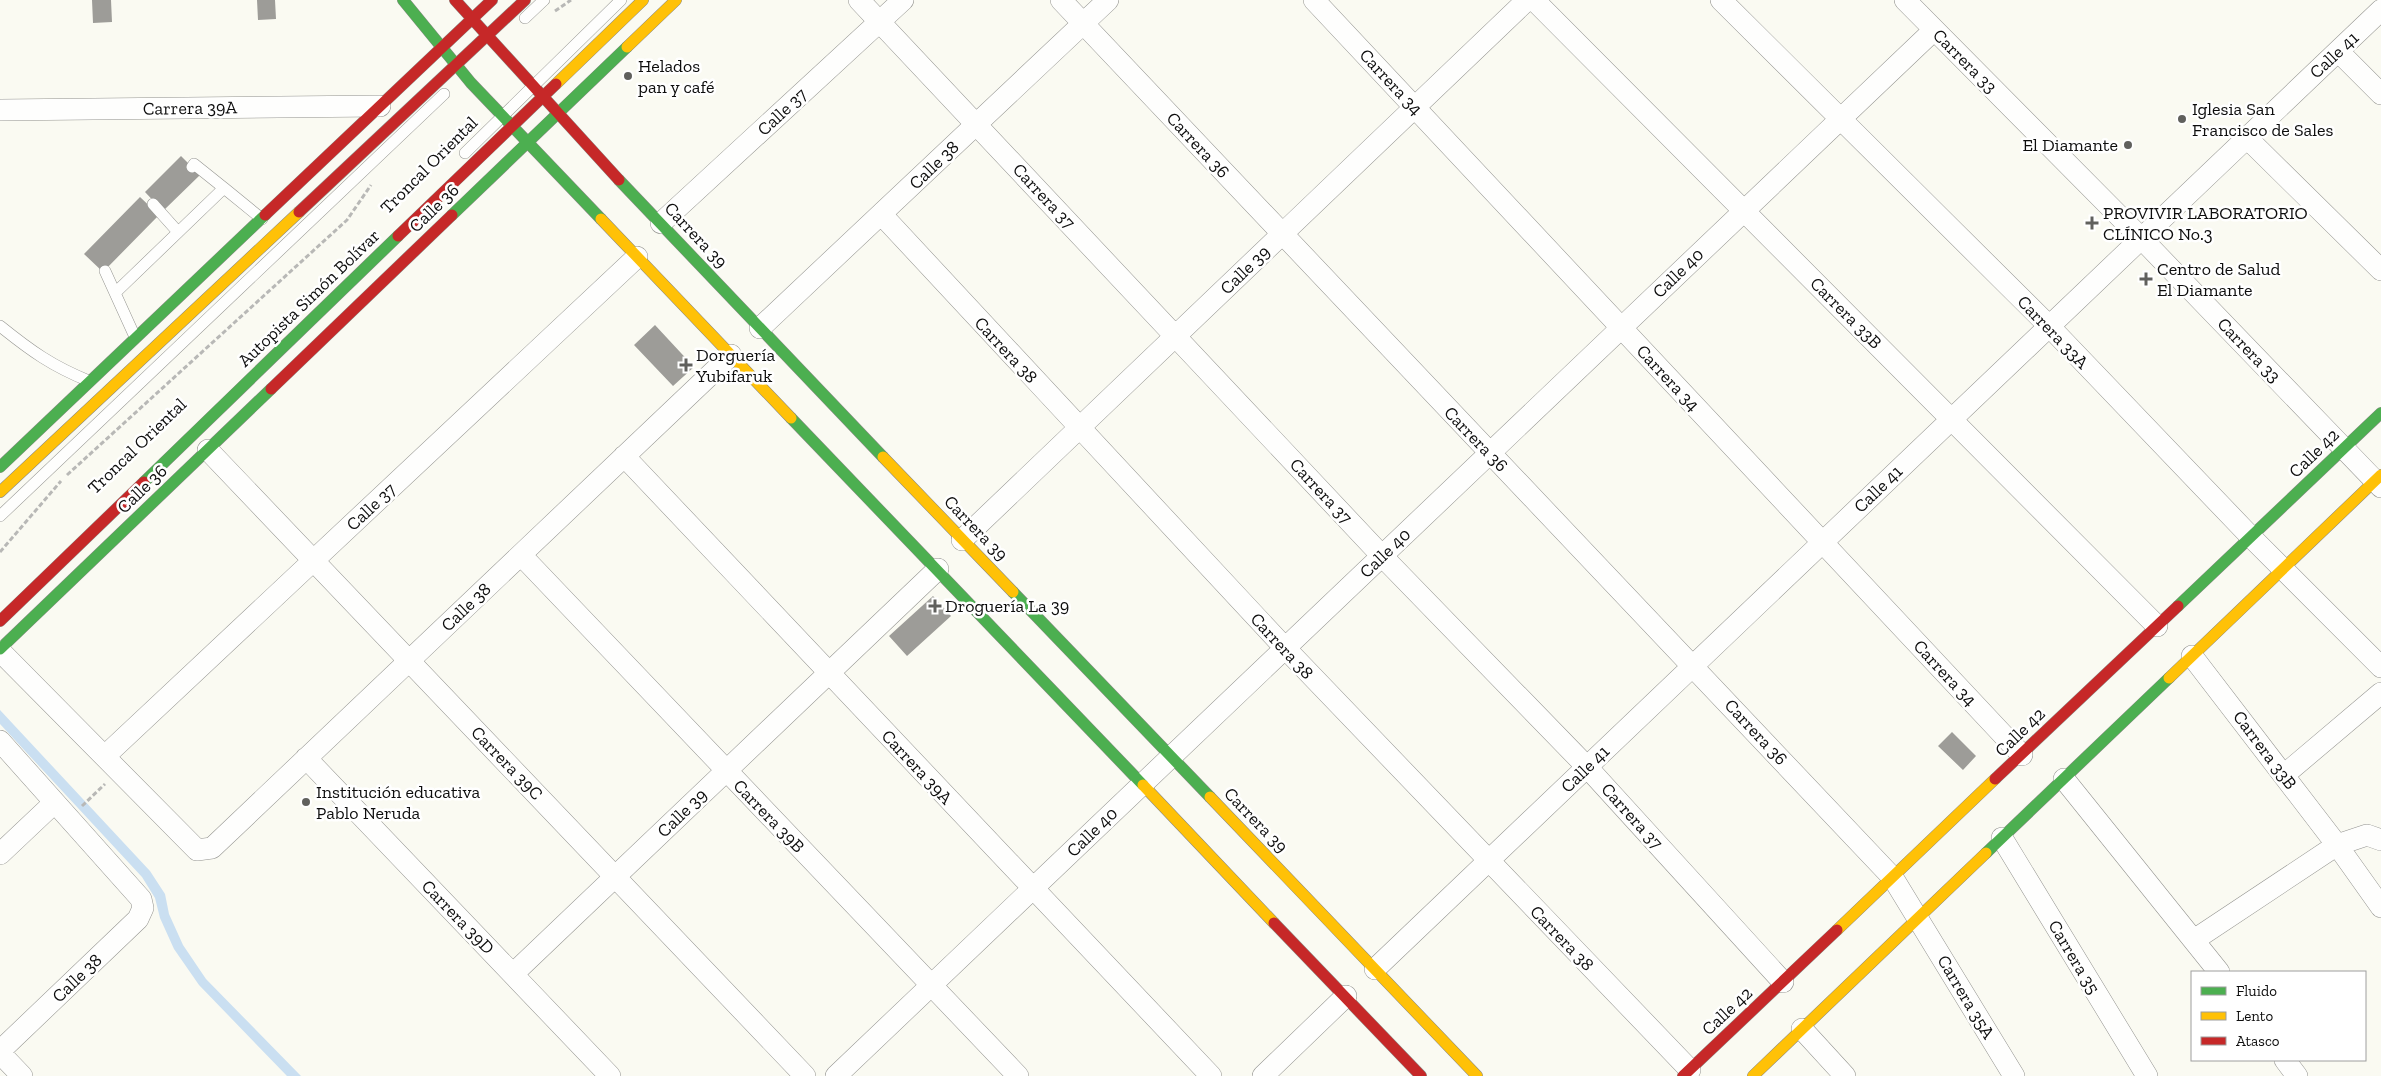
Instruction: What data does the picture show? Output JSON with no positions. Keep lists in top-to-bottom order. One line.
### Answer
{"streets":{"main road":["Calle 36","Carrera 39","Autopista Simón Bolívar","Calle 42"],"street":["Calle 41","Carrera 33","Carrera 34","Carrera 39A","Calle 37","Carrera 36","Calle 38","Carrera 37","Calle 39","Calle 40","Carrera 33B","Carrera 33A","Carrera 38","Carrera 39C","Carrera 39B","Carrera 39D","Carrera 35","Carrera 35A"],"lane":["Troncal Oriental"]},"crossings":[["Calle 41","Carrera 33"],["Calle 41","Carrera 34"],["Calle 41","Carrera 36"],["Calle 41","Carrera 37"],["Calle 41","Carrera 39"],["Calle 41","Carrera 33B"],["Calle 41","Carrera 33A"],["Calle 41","Carrera 38"],["Carrera 33","Calle 40"],["Carrera 33","Calle 42"],["Carrera 34","Calle 39"],["Carrera 34","Calle 40"],["Carrera 34","Calle 42"],["Carrera 39A","Calle 38"],["Carrera 39A","Calle 39"],["Carrera 39A","Calle 40"],["Calle 37","Calle 38"],["Calle 37","Carrera 37"],["Calle 37","Carrera 39"],["Calle 37","Carrera 39C"],["Carrera 36","Calle 38"],["Carrera 36","Calle 39"],["Carrera 36","Calle 40"],["Carrera 36","Calle 42"],["Troncal Oriental","Carrera 39"],["Calle 38","Carrera 37"],["Calle 38","Carrera 39"],["Calle 38","Carrera 38"],["Calle 38","Carrera 39C"],["Calle 38","Carrera 39B"],["Calle 38","Carrera 39D"],["Carrera 37","Calle 39"],["Carrera 37","Calle 40"],["Carrera 37","Calle 42"],["Calle 36","Carrera 39"],["Calle 36","Carrera 39C"],["Carrera 39","Calle 39"],["Carrera 39","Calle 40"],["Carrera 39","Autopista Simón Bolívar"],["Calle 39","Carrera 38"],["Calle 39","Carrera 39C"],["Calle 39","Carrera 39B"],["Calle 39","Carrera 39D"],["Calle 40","Carrera 33B"],["Calle 40","Carrera 33A"],["Calle 40","Carrera 38"],["Calle 40","Carrera 39B"],["Carrera 33B","Calle 42"],["Carrera 33A","Calle 42"],["Carrera 38","Calle 42"]],"places":{"other":["Helados pan y café","Iglesia San Francisco de Sales","El Diamante","Institución educativa Pablo Neruda"],"health":["PROVIVIR LABORATORIO CLÍNICO No.3","Centro de Salud El Diamante","Dorguería Yubifaruk","Droguería La 39"]},"legend":["Fluido","Lento","Atasco"]}
